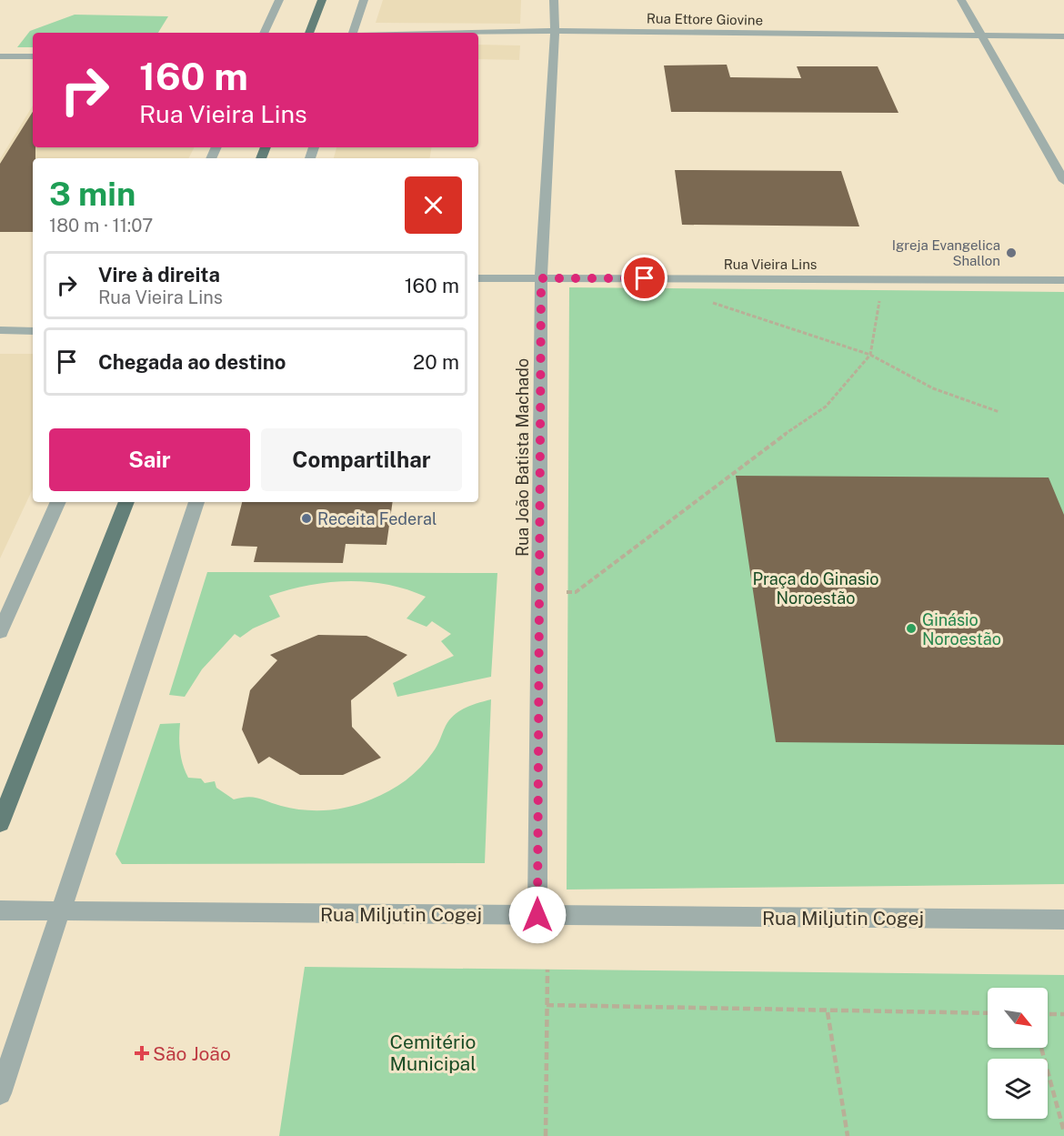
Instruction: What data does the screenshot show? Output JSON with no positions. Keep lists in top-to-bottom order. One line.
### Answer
{"streets":{"street":["Rua Ettore Giovine","Rua Vieira Lins","Rua João Batista Machado","Rua Miljutin Cogej"]},"crossings":[["Rua Ettore Giovine","Rua João Batista Machado"],["Rua Vieira Lins","Rua João Batista Machado"],["Rua João Batista Machado","Rua Miljutin Cogej"]],"parks":["Praça do Ginasio Noroestão","Cemitério Municipal"],"places":{"other":["Igreja Evangelica Shallon","Receita Federal","Ginásio Noroestão"],"health":["São João"]},"north":"bottom right","page":{"turn":["160 m","Rua Vieira Lins"],"heading":["3 min","180 m · 11:07"],"list":[{"name":"Vire à direita","note":"Rua Vieira Lins","value":"160 m"},{"name":"Chegada ao destino","value":"20 m"}],"buttons":["Sair","Compartilhar"]}}
